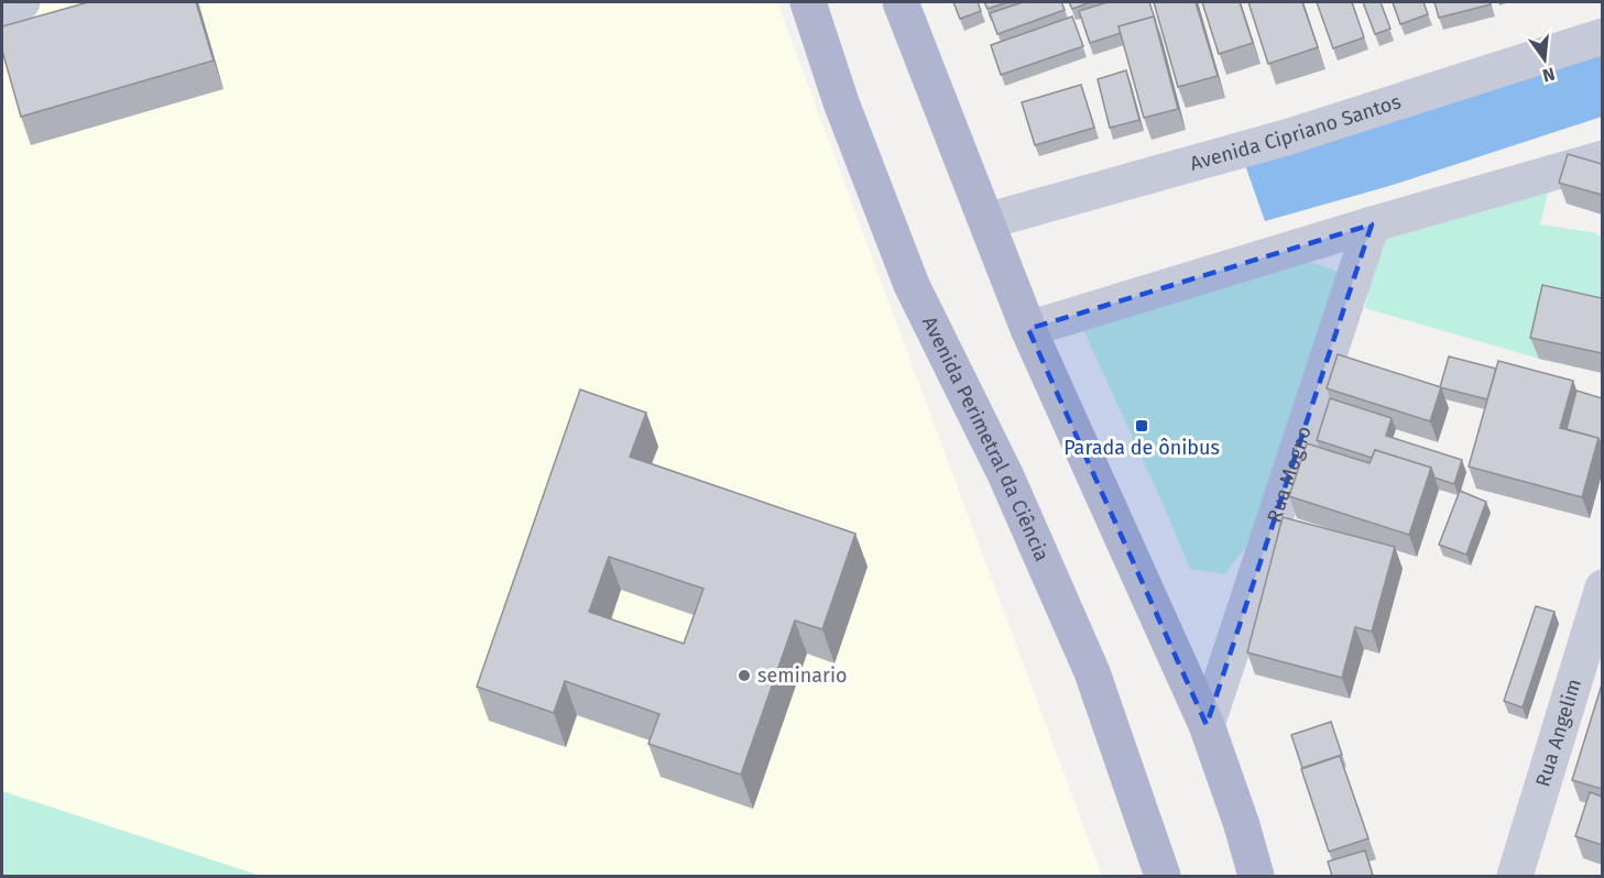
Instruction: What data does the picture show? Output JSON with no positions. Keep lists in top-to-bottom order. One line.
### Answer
{"streets":{"main road":["Avenida Perimetral da Ciência"],"street":["Avenida Cipriano Santos","Rua Mogno","Rua Angelim"]},"places":{"transit":["Parada de ônibus"],"other":["seminario"]},"north":"bottom"}
